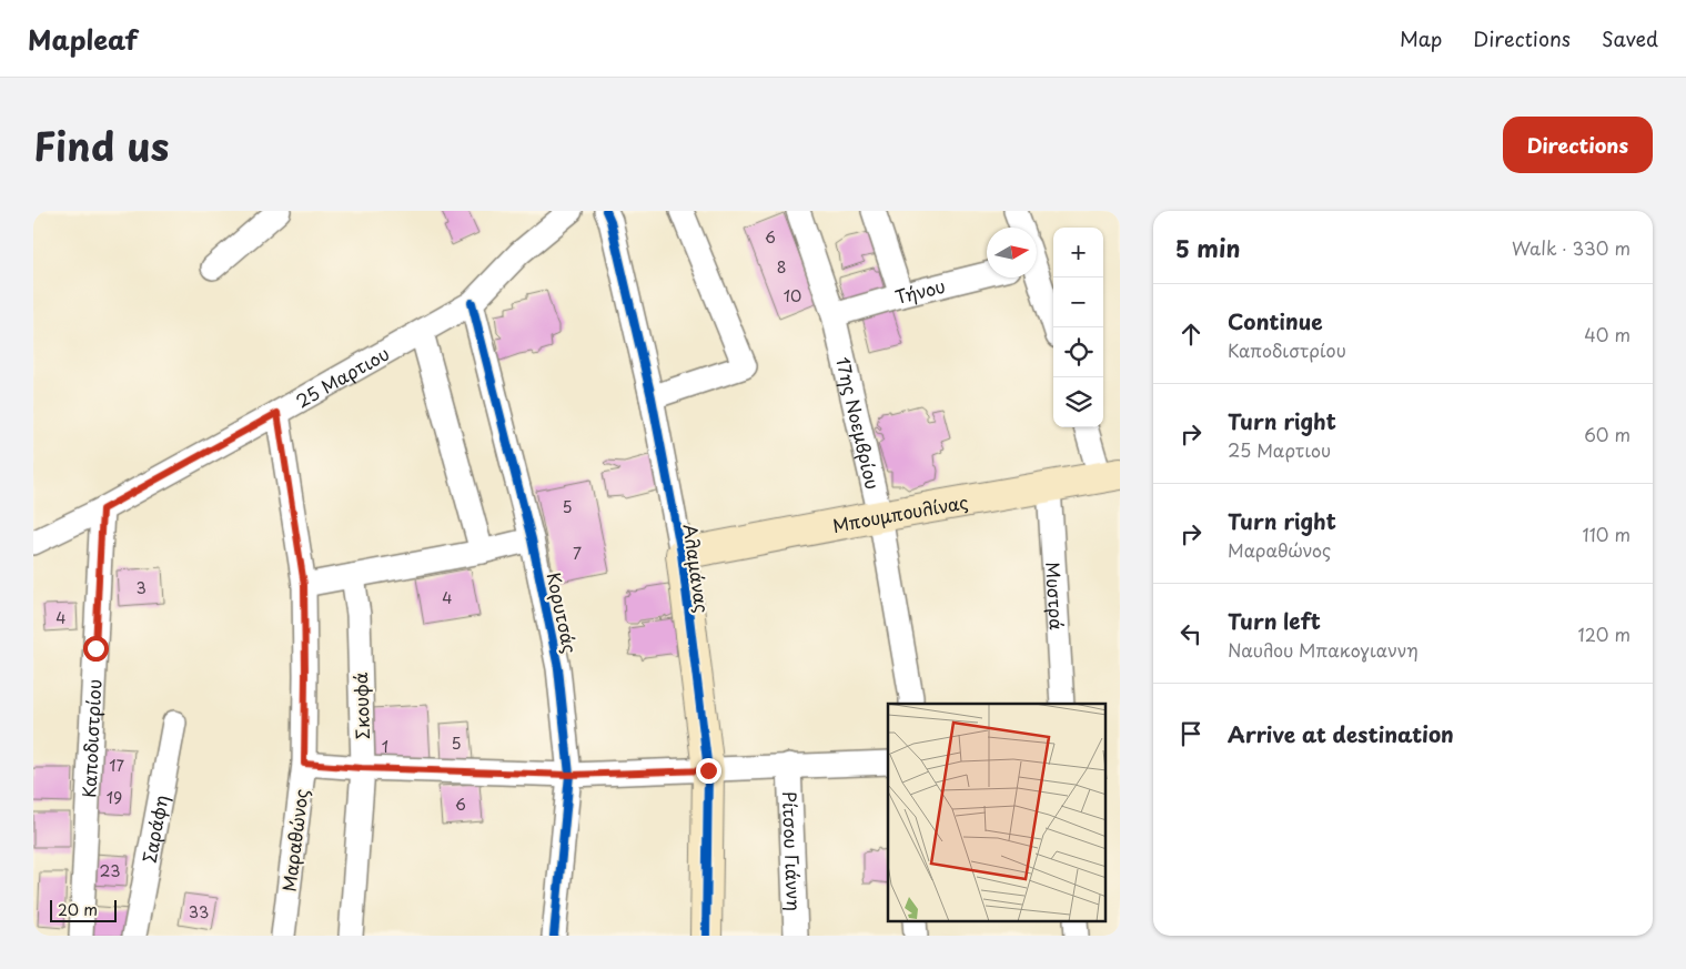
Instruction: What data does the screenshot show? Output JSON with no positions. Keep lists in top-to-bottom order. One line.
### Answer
{"streets":{"street":["Τήνου","25 Μαρτιου","17ης Νοεμβρίου","Μπουμπουλίνας","Αλαμάνας","Μυστρά","Κορυτσάς","Σκουφά","Καποδιστρίου","Σαράφη","Μαραθώνος","Ρίτσου Γιάννη"]},"crossings":[["Τήνου","17ης Νοεμβρίου"],["25 Μαρτιου","Κορυτσάς"],["25 Μαρτιου","Καποδιστρίου"],["25 Μαρτιου","Μαραθώνος"],["17ης Νοεμβρίου","Μπουμπουλίνας"],["Μπουμπουλίνας","Αλαμάνας"],["Μπουμπουλίνας","Μυστρά"]],"house_numbers":["6","8","10","5","7","3","4","4","5","1","17","19","6","23","33"],"scale_bar":"20 m","north":"right","page":{"header":"Mapleaf","nav":["Map","Directions","Saved"],"title":"Find us","buttons":"Directions","heading":["5 min","Walk · 330 m"],"map_buttons":["+","−"],"list":[["Continue","Καποδιστρίου","40 m"],["Turn right","25 Μαρτιου","60 m"],["Turn right","Μαραθώνος","110 m"],["Turn left","Ναυλου Μπακογιαννη","120 m"],"Arrive at destination"],"scale":"20 m"}}
